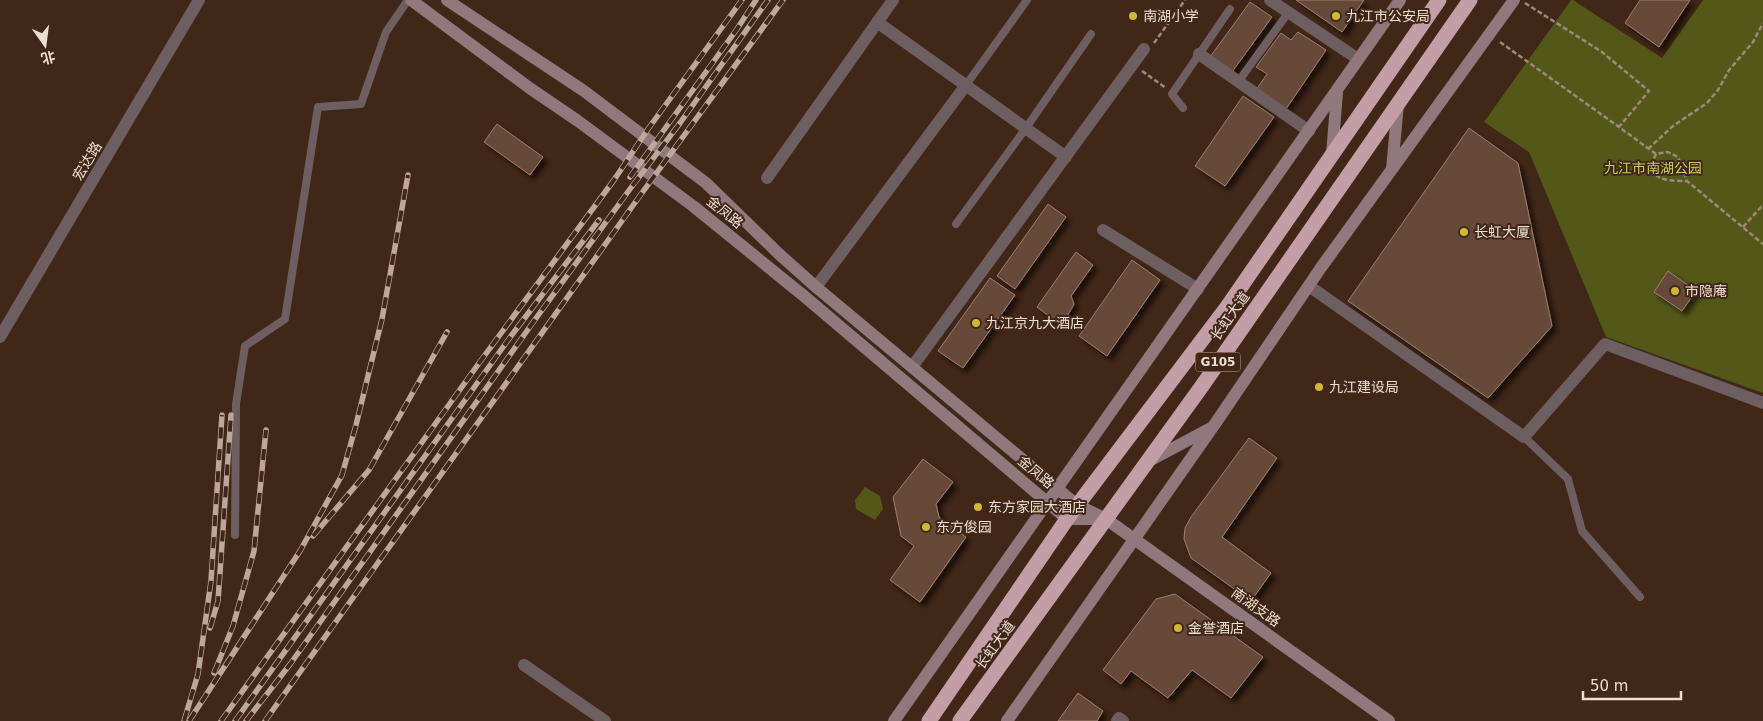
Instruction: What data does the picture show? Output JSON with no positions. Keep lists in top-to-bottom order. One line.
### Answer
{"streets":{"highway":["长虹大道","G105"],"street":["宏达路","金凤路","南湖支路"]},"crossings":[["金凤路","长虹大道"],["金凤路","南湖支路"],["长虹大道","南湖支路"]],"parks":["九江市南湖公园"],"places":["南湖小学","九江市公安局","长虹大厦","市隐庵","九江京九大酒店","九江建设局","东方家园大酒店","东方俊园","金誉酒店"],"scale_bar":"50 m","north":"bottom"}
